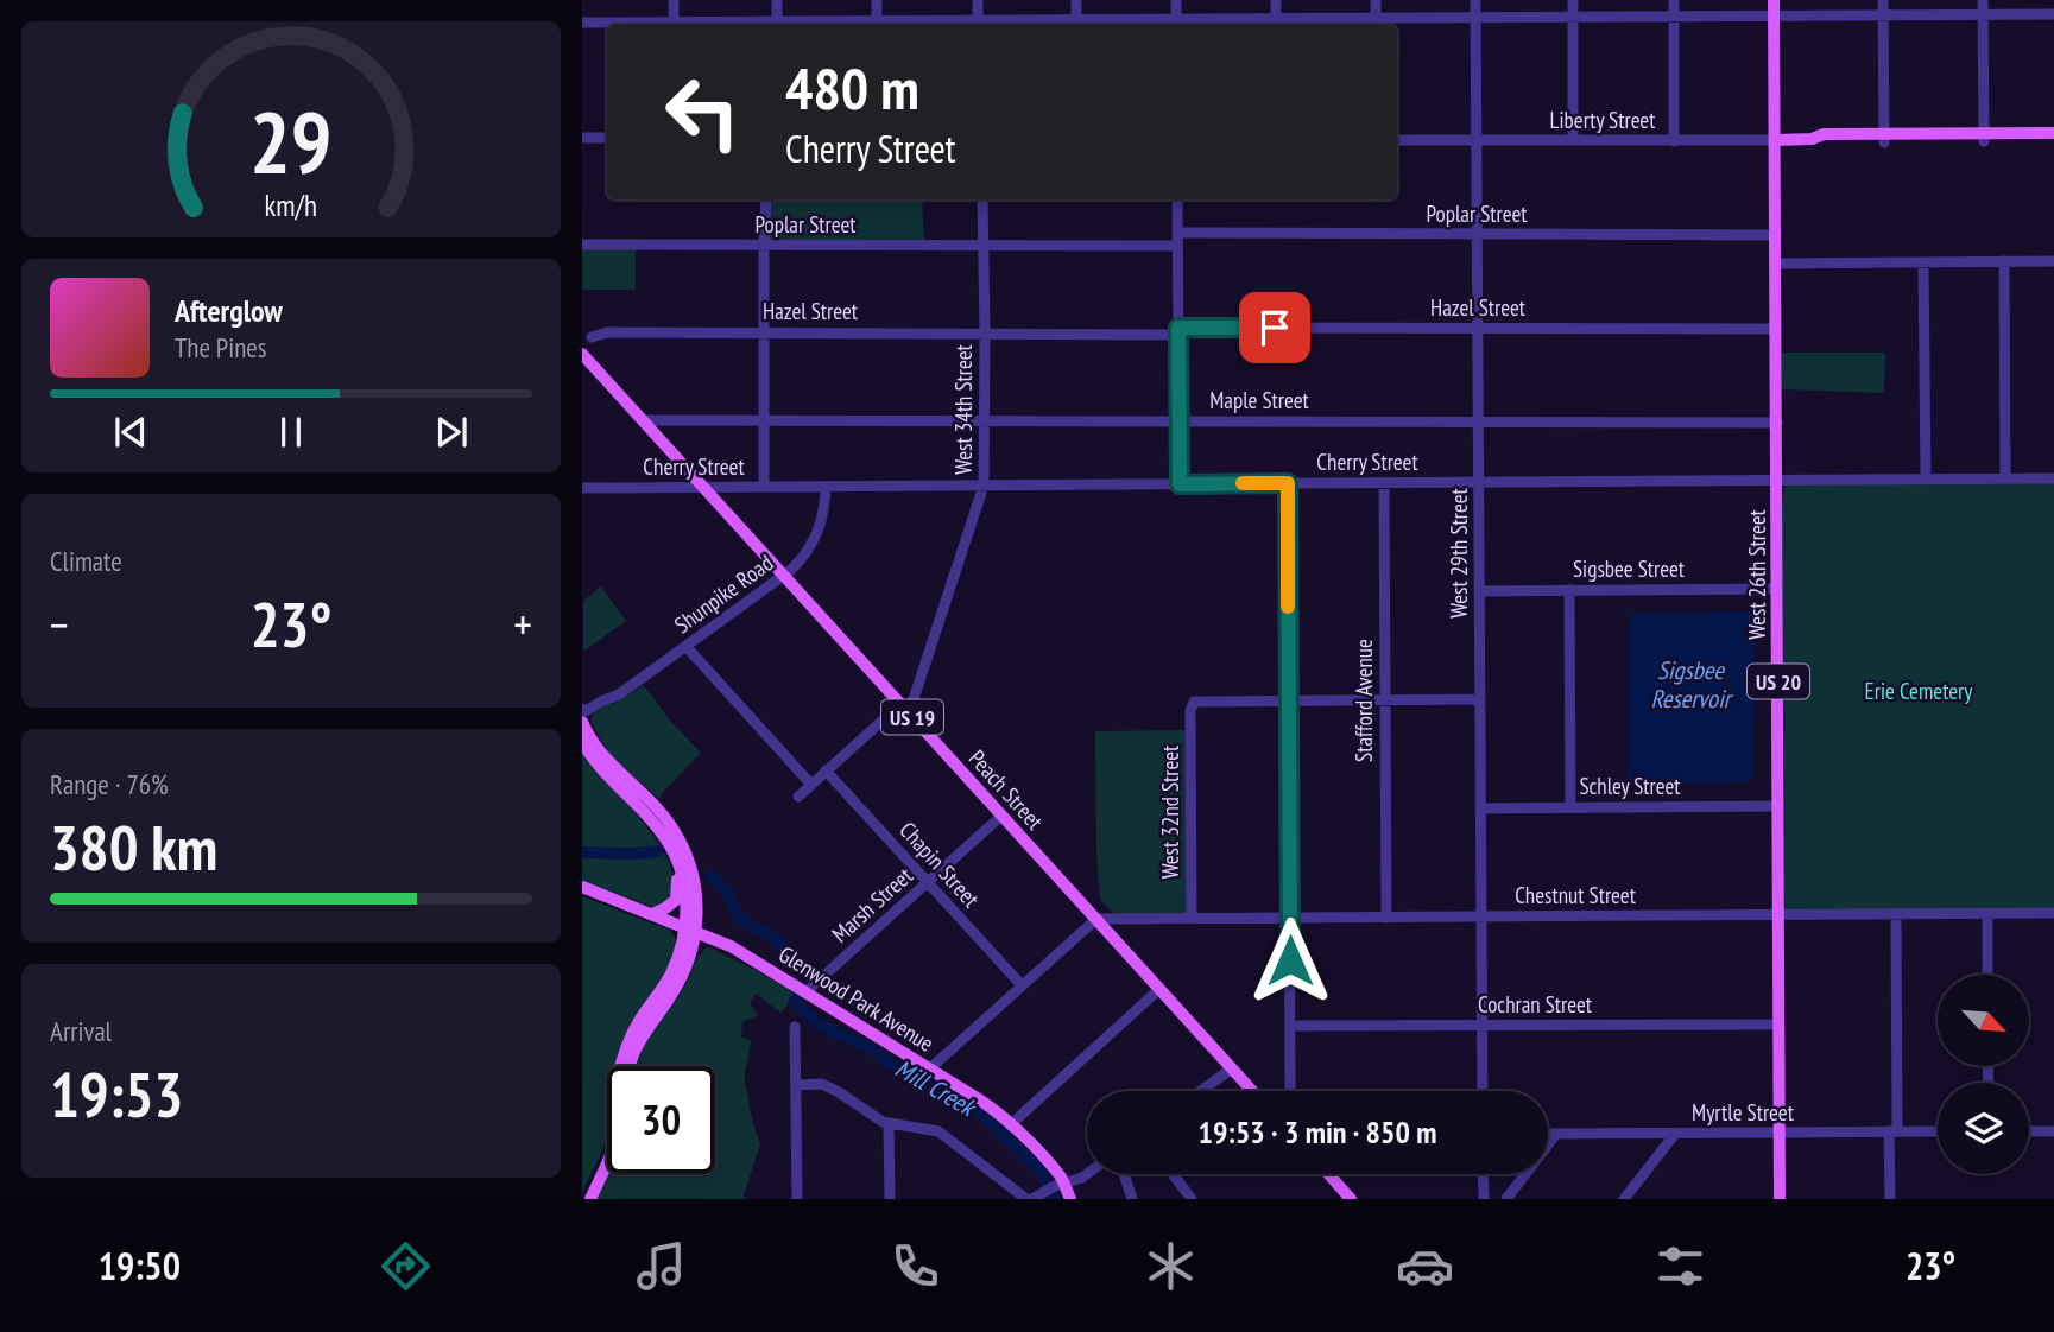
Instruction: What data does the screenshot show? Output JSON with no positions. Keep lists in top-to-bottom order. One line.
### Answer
{"streets":{"main road":["Liberty Street","West 26th Street","US 20","US 19","Peach Street","Glenwood Park Avenue"],"street":["Poplar Street","Hazel Street","Maple Street","West 34th Street","Cherry Street","West 29th Street","Sigsbee Street","Shunpike Road","Stafford Avenue","Schley Street","West 32nd Street","Chapin Street","Chestnut Street","Marsh Street","Cochran Street","Myrtle Street"]},"crossings":[["Liberty Street","West 29th Street"],["Liberty Street","West 26th Street"],["Poplar Street","West 34th Street"],["Poplar Street","West 29th Street"],["Poplar Street","West 26th Street"],["Hazel Street","West 34th Street"],["Hazel Street","West 29th Street"],["Hazel Street","West 26th Street"],["Maple Street","West 34th Street"],["Maple Street","West 29th Street"],["Maple Street","West 26th Street"],["Maple Street","Peach Street"],["West 34th Street","Cherry Street"],["West 34th Street","Peach Street"],["Cherry Street","West 29th Street"],["Cherry Street","West 26th Street"],["Cherry Street","Shunpike Road"],["Cherry Street","Stafford Avenue"],["Cherry Street","Peach Street"],["West 29th Street","Sigsbee Street"],["West 29th Street","Schley Street"],["West 29th Street","Chestnut Street"],["West 29th Street","Cochran Street"],["Sigsbee Street","West 26th Street"],["West 26th Street","Schley Street"],["West 26th Street","Chestnut Street"],["West 26th Street","Cochran Street"],["West 26th Street","Myrtle Street"],["Shunpike Road","Peach Street"],["Stafford Avenue","Chestnut Street"],["Peach Street","Chestnut Street"],["Peach Street","Marsh Street"],["West 32nd Street","Chestnut Street"],["Chapin Street","Marsh Street"],["Marsh Street","Glenwood Park Avenue"]],"water":["Sigsbee Reservoir","Mill Creek"],"parks":["Erie Cemetery"],"north":"bottom right","page":{"turn":["480 m","Cherry Street"],"song":["Afterglow","The Pines"],"tile":["Climate",["Range · 76%","380 km"],["Arrival","19:53"]],"heat":["−","23°","+"],"limit":"30","trip":"19:53 · 3 min · 850 m","tabs":["19:50","23°"],"gauge":["29","km/h"]}}
